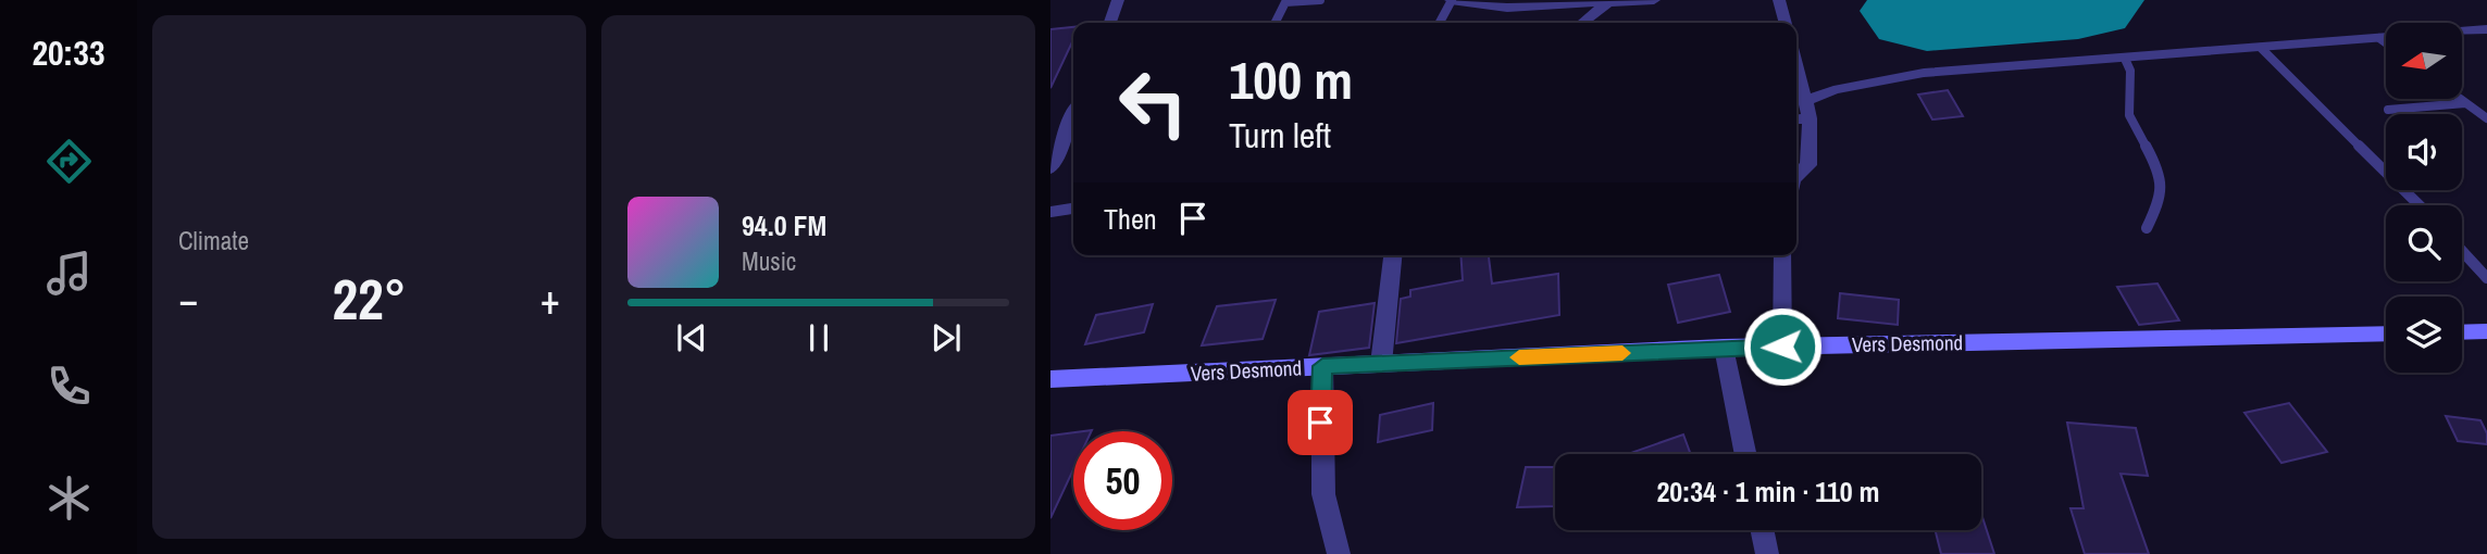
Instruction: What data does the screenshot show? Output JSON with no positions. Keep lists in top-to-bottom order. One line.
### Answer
{"streets":{"main road":["Vers Desmond"]},"north":"left","page":{"tabs":"20:33","tile":"Climate","turn":["100 m","Turn left"],"then":"Then","song":["94.0 FM","Music"],"heat":["−","22°","+"],"limit":"50","trip":"20:34 · 1 min · 110 m"}}
